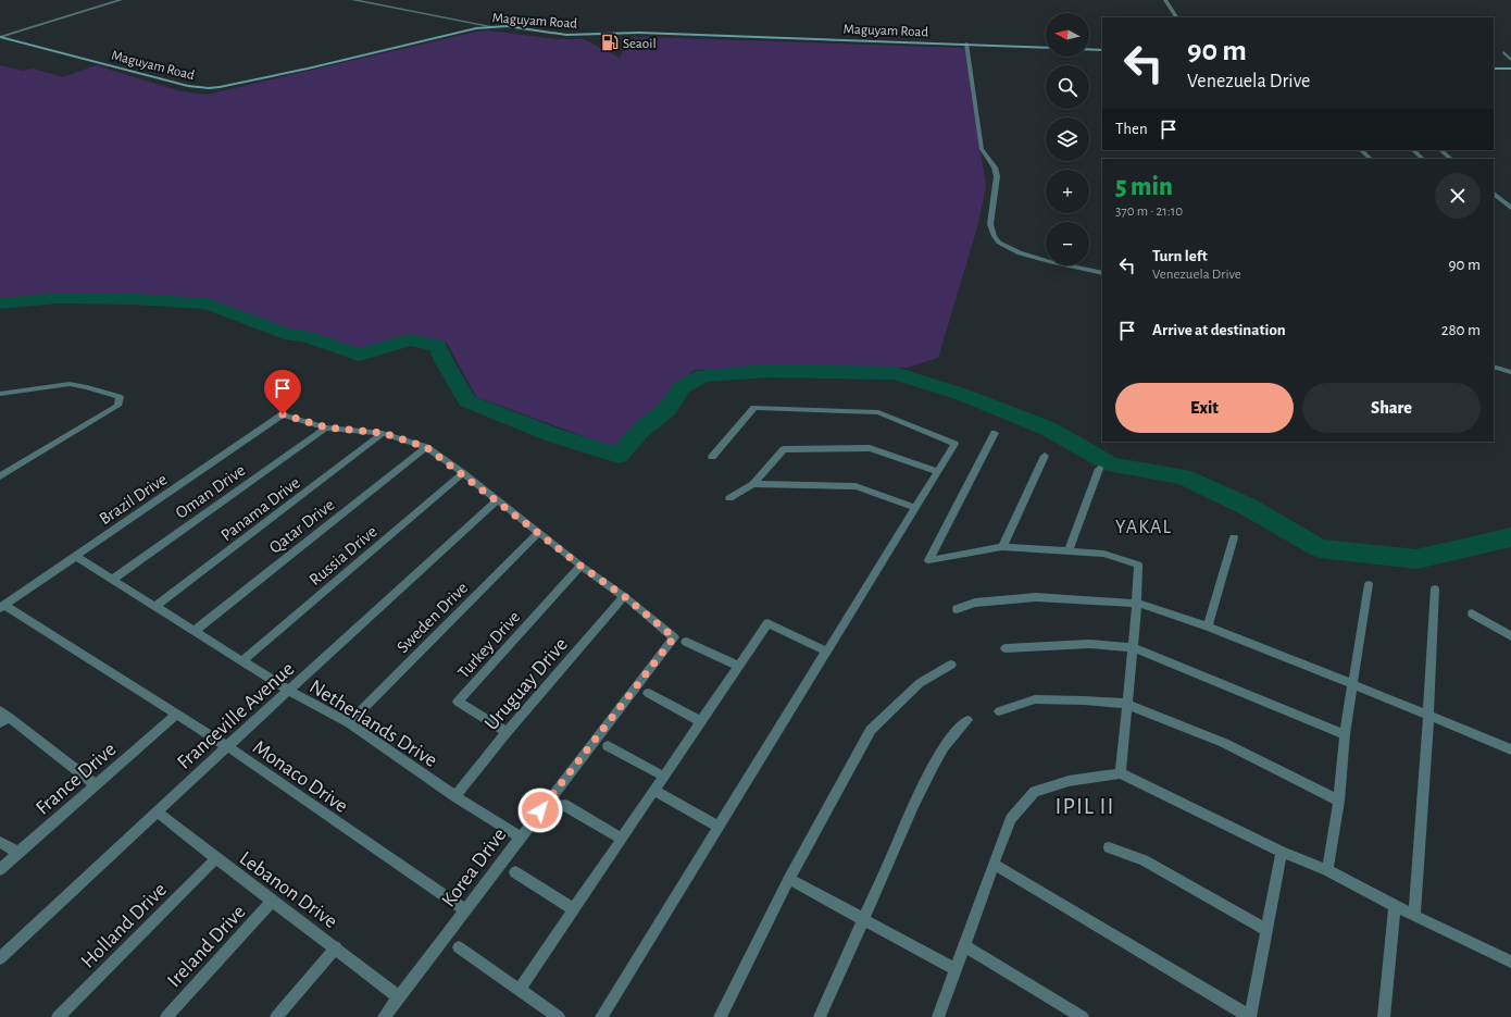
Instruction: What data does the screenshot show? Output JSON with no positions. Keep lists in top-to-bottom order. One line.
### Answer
{"streets":{"main road":["Maguyam Road"],"street":["Oman Drive","Brazil Drive","Panama Drive","Qatar Drive","Russia Drive","Sweden Drive","Turkey Drive","Uruguay Drive","Franceville Avenue","Netherlands Drive","Monaco Drive","France Drive","Korea Drive","Lebanon Drive","Holland Drive","Ireland Drive"]},"crossings":[["Oman Drive","Brazil Drive"],["Oman Drive","Netherlands Drive"],["Brazil Drive","Netherlands Drive"],["Brazil Drive","Monaco Drive"],["Panama Drive","Netherlands Drive"],["Qatar Drive","Netherlands Drive"],["Russia Drive","Netherlands Drive"],["Sweden Drive","Netherlands Drive"],["Turkey Drive","Uruguay Drive"],["Uruguay Drive","Netherlands Drive"],["Uruguay Drive","Korea Drive"],["Franceville Avenue","Netherlands Drive"],["Franceville Avenue","Monaco Drive"],["Franceville Avenue","Lebanon Drive"],["Netherlands Drive","Korea Drive"],["Monaco Drive","France Drive"],["Monaco Drive","Korea Drive"],["Korea Drive","Lebanon Drive"],["Lebanon Drive","Holland Drive"],["Lebanon Drive","Ireland Drive"]],"districts":["YAKAL","IPIL II"],"places":{"fuel station":["Seaoil"]},"north":"left","page":{"map_buttons":["+","−"],"turn":["90 m","Venezuela Drive"],"then":"Then","heading":["5 min","370 m · 21:10"],"list":[{"name":"Turn left","note":"Venezuela Drive","value":"90 m"},{"name":"Arrive at destination","value":"280 m"}],"buttons":["Exit","Share"]}}
